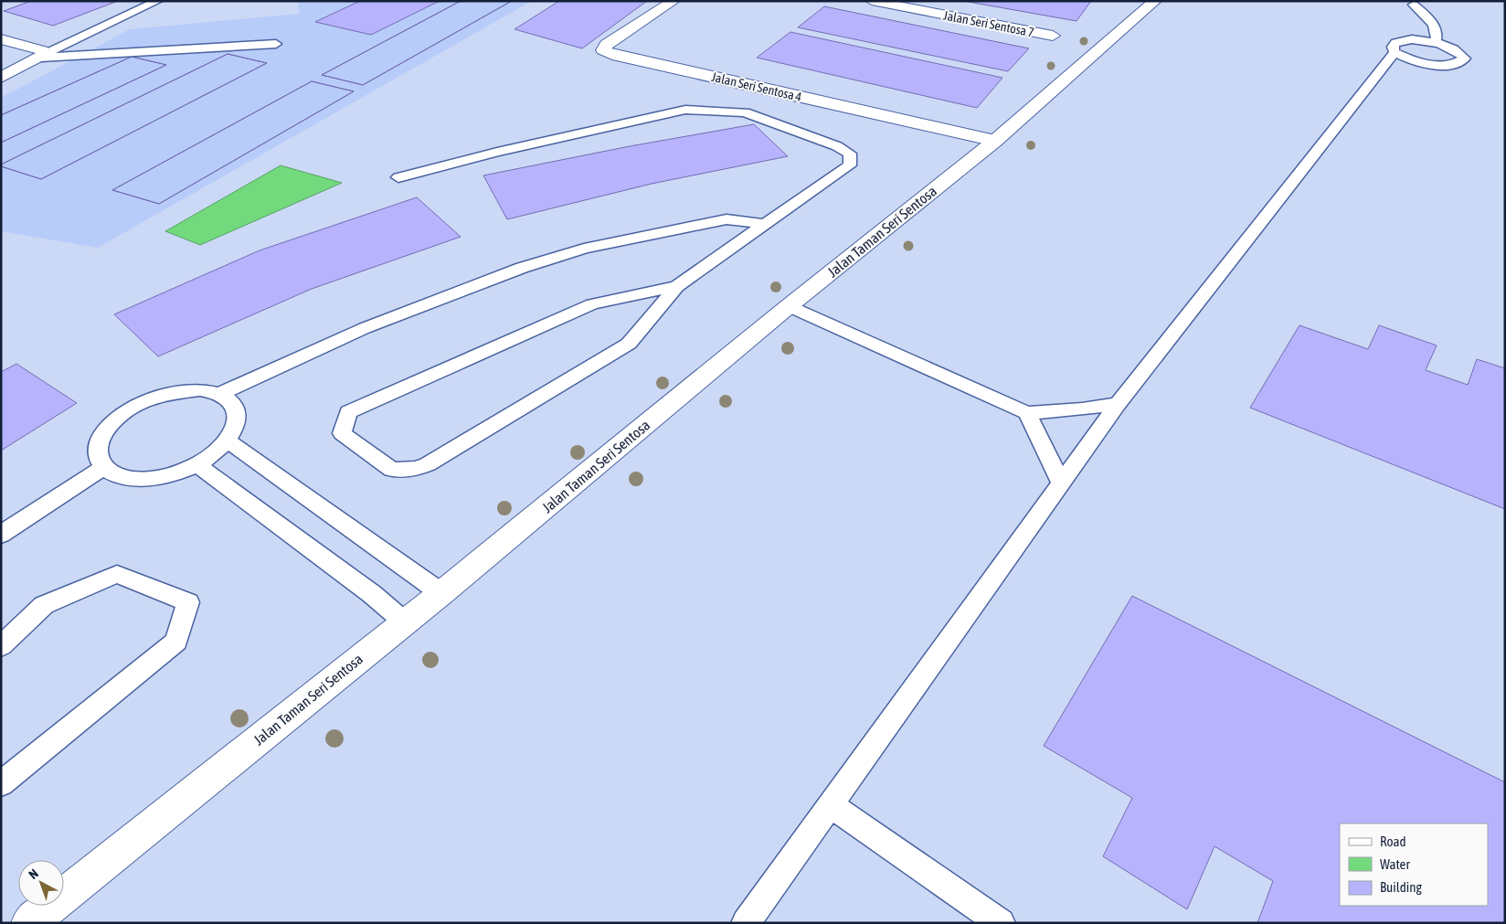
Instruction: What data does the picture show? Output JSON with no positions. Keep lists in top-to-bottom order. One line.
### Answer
{"streets":{"main road":["Jalan Seri Sentosa 7","Jalan Seri Sentosa 4","Jalan Taman Seri Sentosa"]},"crossings":[["Jalan Seri Sentosa 4","Jalan Taman Seri Sentosa"]],"legend":["Road","Water","Building"],"north":"top left"}
